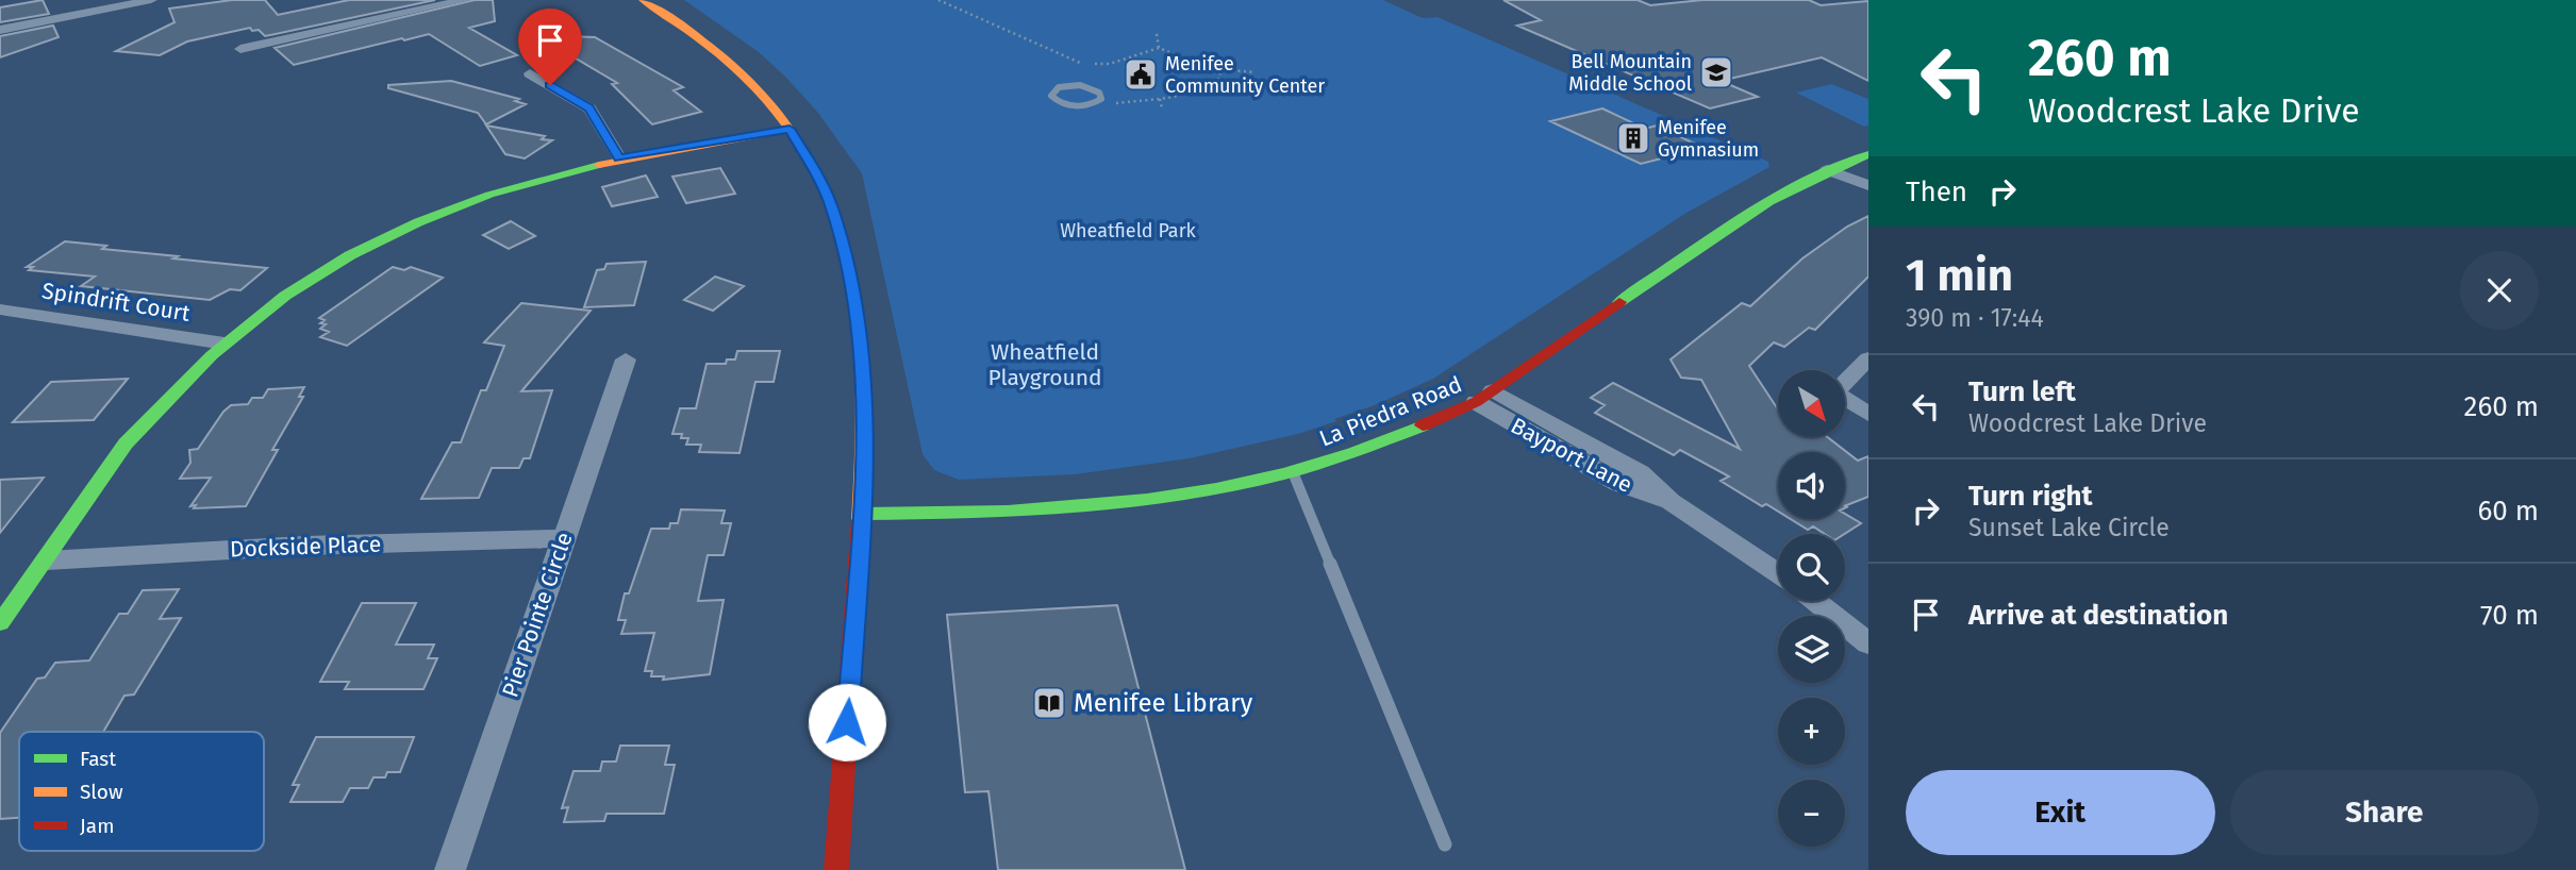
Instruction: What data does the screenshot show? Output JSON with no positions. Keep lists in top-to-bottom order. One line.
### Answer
{"streets":{"street":["Spindrift Court","La Piedra Road","Bayport Lane","Dockside Place","Pier Pointe Circle"]},"crossings":[["La Piedra Road","Bayport Lane"],["Dockside Place","Pier Pointe Circle"]],"parks":["Wheatfield Park","Wheatfield Playground"],"places":{"school or university":["Bell Mountain Middle School"],"public building":["Menifee Community Center"],"building":["Menifee Gymnasium"],"library":["Menifee Library"]},"legend":["Fast","Slow","Jam"],"north":"bottom right","page":{"turn":["260 m","Woodcrest Lake Drive"],"then":"Then","heading":["1 min","390 m · 17:44"],"list":[{"name":"Turn left","note":"Woodcrest Lake Drive","value":"260 m"},{"name":"Turn right","note":"Sunset Lake Circle","value":"60 m"},{"name":"Arrive at destination","value":"70 m"}],"map_buttons":["+","−"],"buttons":["Exit","Share"]}}
